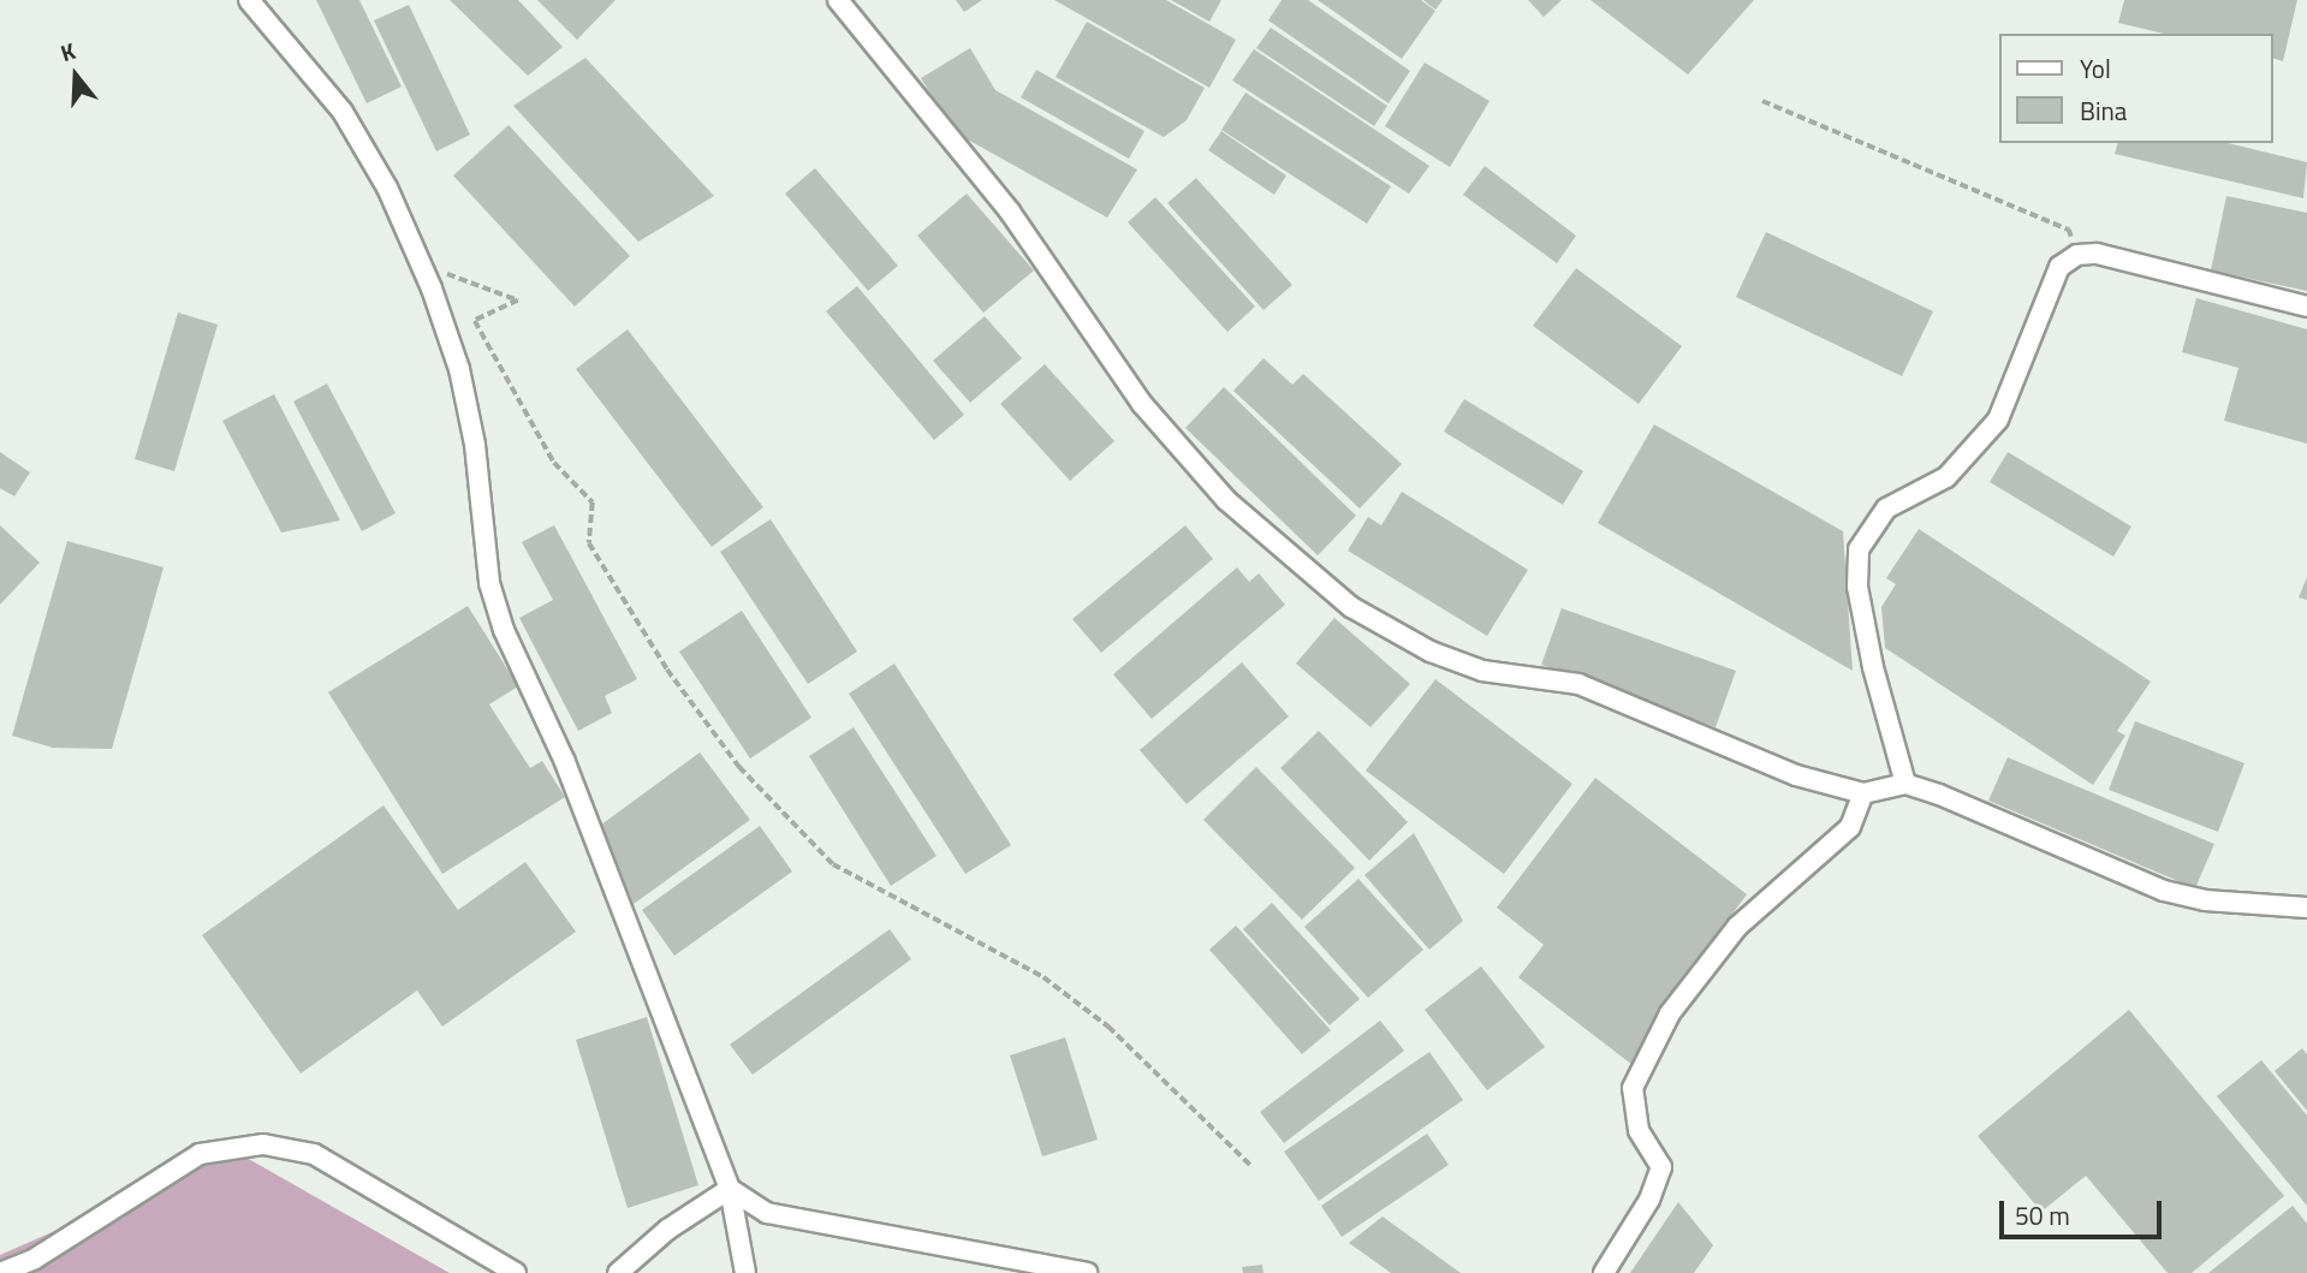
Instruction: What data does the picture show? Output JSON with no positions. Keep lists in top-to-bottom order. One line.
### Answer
{"legend":["Yol","Bina"],"scale_bar":"50 m","north":"top"}
